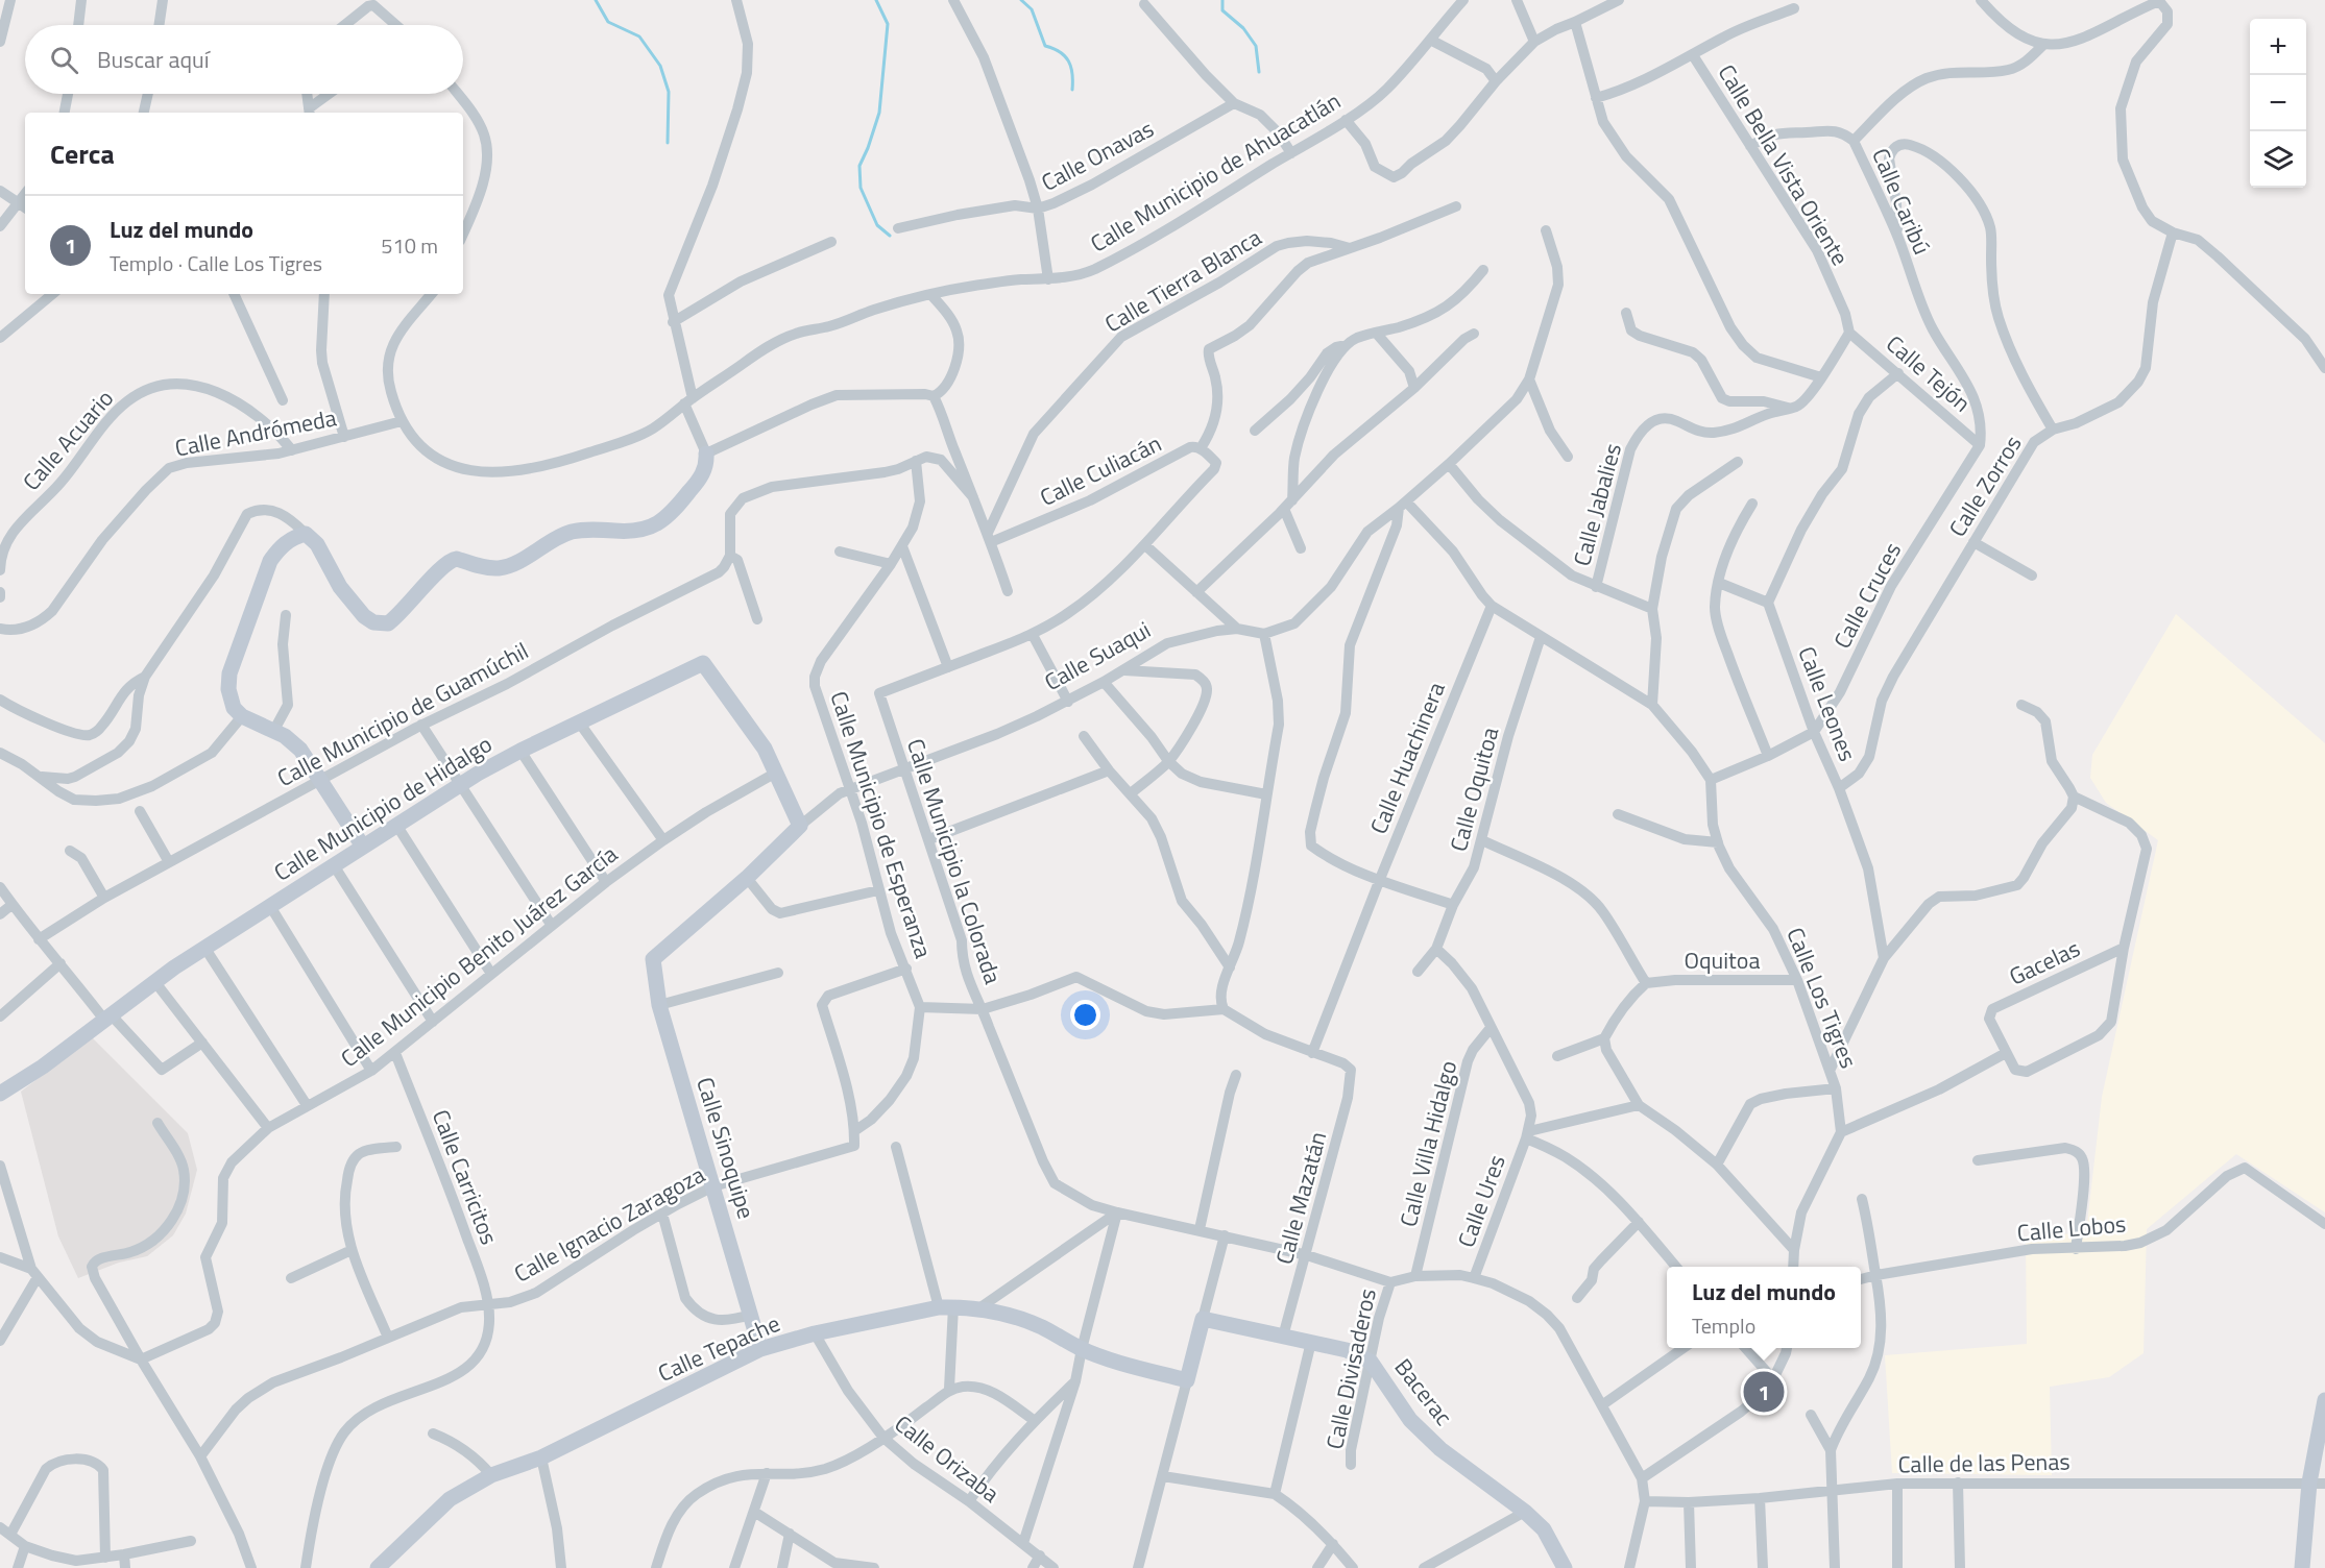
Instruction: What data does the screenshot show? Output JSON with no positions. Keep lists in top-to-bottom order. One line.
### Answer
{"streets":{"street":["Calle Onavas","Calle Bella Vista Oriente","Calle Municipio de Ahuacatlán","Calle Caribú","Calle Tierra Blanca","Calle Tejón","Calle Andrómeda","Calle Acuario","Calle Culiacán","Calle Zorros","Calle Jabalies","Calle Cruces","Calle Suaqui","Calle Leones","Calle Municipio de Guamúchil","Calle Huachinera","Calle Oquitoa","Calle Municipio de Hidalgo","Calle Municipio de Esperanza","Calle Municipio la Colorada","Calle Municipio Benito Juárez García","Oquitoa","Gacelas","Calle Los Tigres","Calle Villa Hidalgo","Calle Sinoquipe","Calle Carricitos","Calle Mazatán","Calle Ures","Calle Ignacio Zaragoza","Calle Lobos","Calle Tepache","Calle Divisaderos","Bacerac","Calle Orizaba","Calle de las Penas"]},"crossings":[["Calle Bella Vista Oriente","Calle Tejón"],["Calle Bella Vista Oriente","Calle Jabalies"],["Calle Municipio de Ahuacatlán","Calle Andrómeda"],["Calle Caribú","Calle Tejón"],["Calle Caribú","Calle Cruces"],["Calle Tierra Blanca","Calle Culiacán"],["Calle Tejón","Calle Jabalies"],["Calle Tejón","Calle Cruces"],["Calle Andrómeda","Calle Acuario"],["Calle Zorros","Calle Leones"],["Calle Cruces","Calle Leones"],["Calle Cruces","Calle Los Tigres"],["Calle Suaqui","Calle Municipio de Esperanza"],["Calle Suaqui","Calle Municipio la Colorada"],["Calle Suaqui","Calle Sinoquipe"],["Calle Huachinera","Calle Mazatán"],["Calle Municipio de Hidalgo","Calle Municipio Benito Juárez García"],["Calle Municipio de Esperanza","Calle Ignacio Zaragoza"],["Calle Municipio la Colorada","Calle Mazatán"],["Calle Municipio la Colorada","Calle Divisaderos"],["Calle Municipio Benito Juárez García","Calle Carricitos"],["Oquitoa","Calle Los Tigres"],["Calle Sinoquipe","Calle Ignacio Zaragoza"],["Calle Sinoquipe","Calle Tepache"],["Calle Carricitos","Calle Ignacio Zaragoza"],["Calle Mazatán","Bacerac"],["Calle Tepache","Calle Orizaba"],["Calle Divisaderos","Bacerac"]],"page":{"map_buttons":["+","−"],"search":"Buscar aquí","heading":"Cerca","list":[{"mark":"1","name":"Luz del mundo","note":"Templo · Calle Los Tigres","value":"510 m"}],"popup":["Luz del mundo","Templo"],"pins":"1"}}
